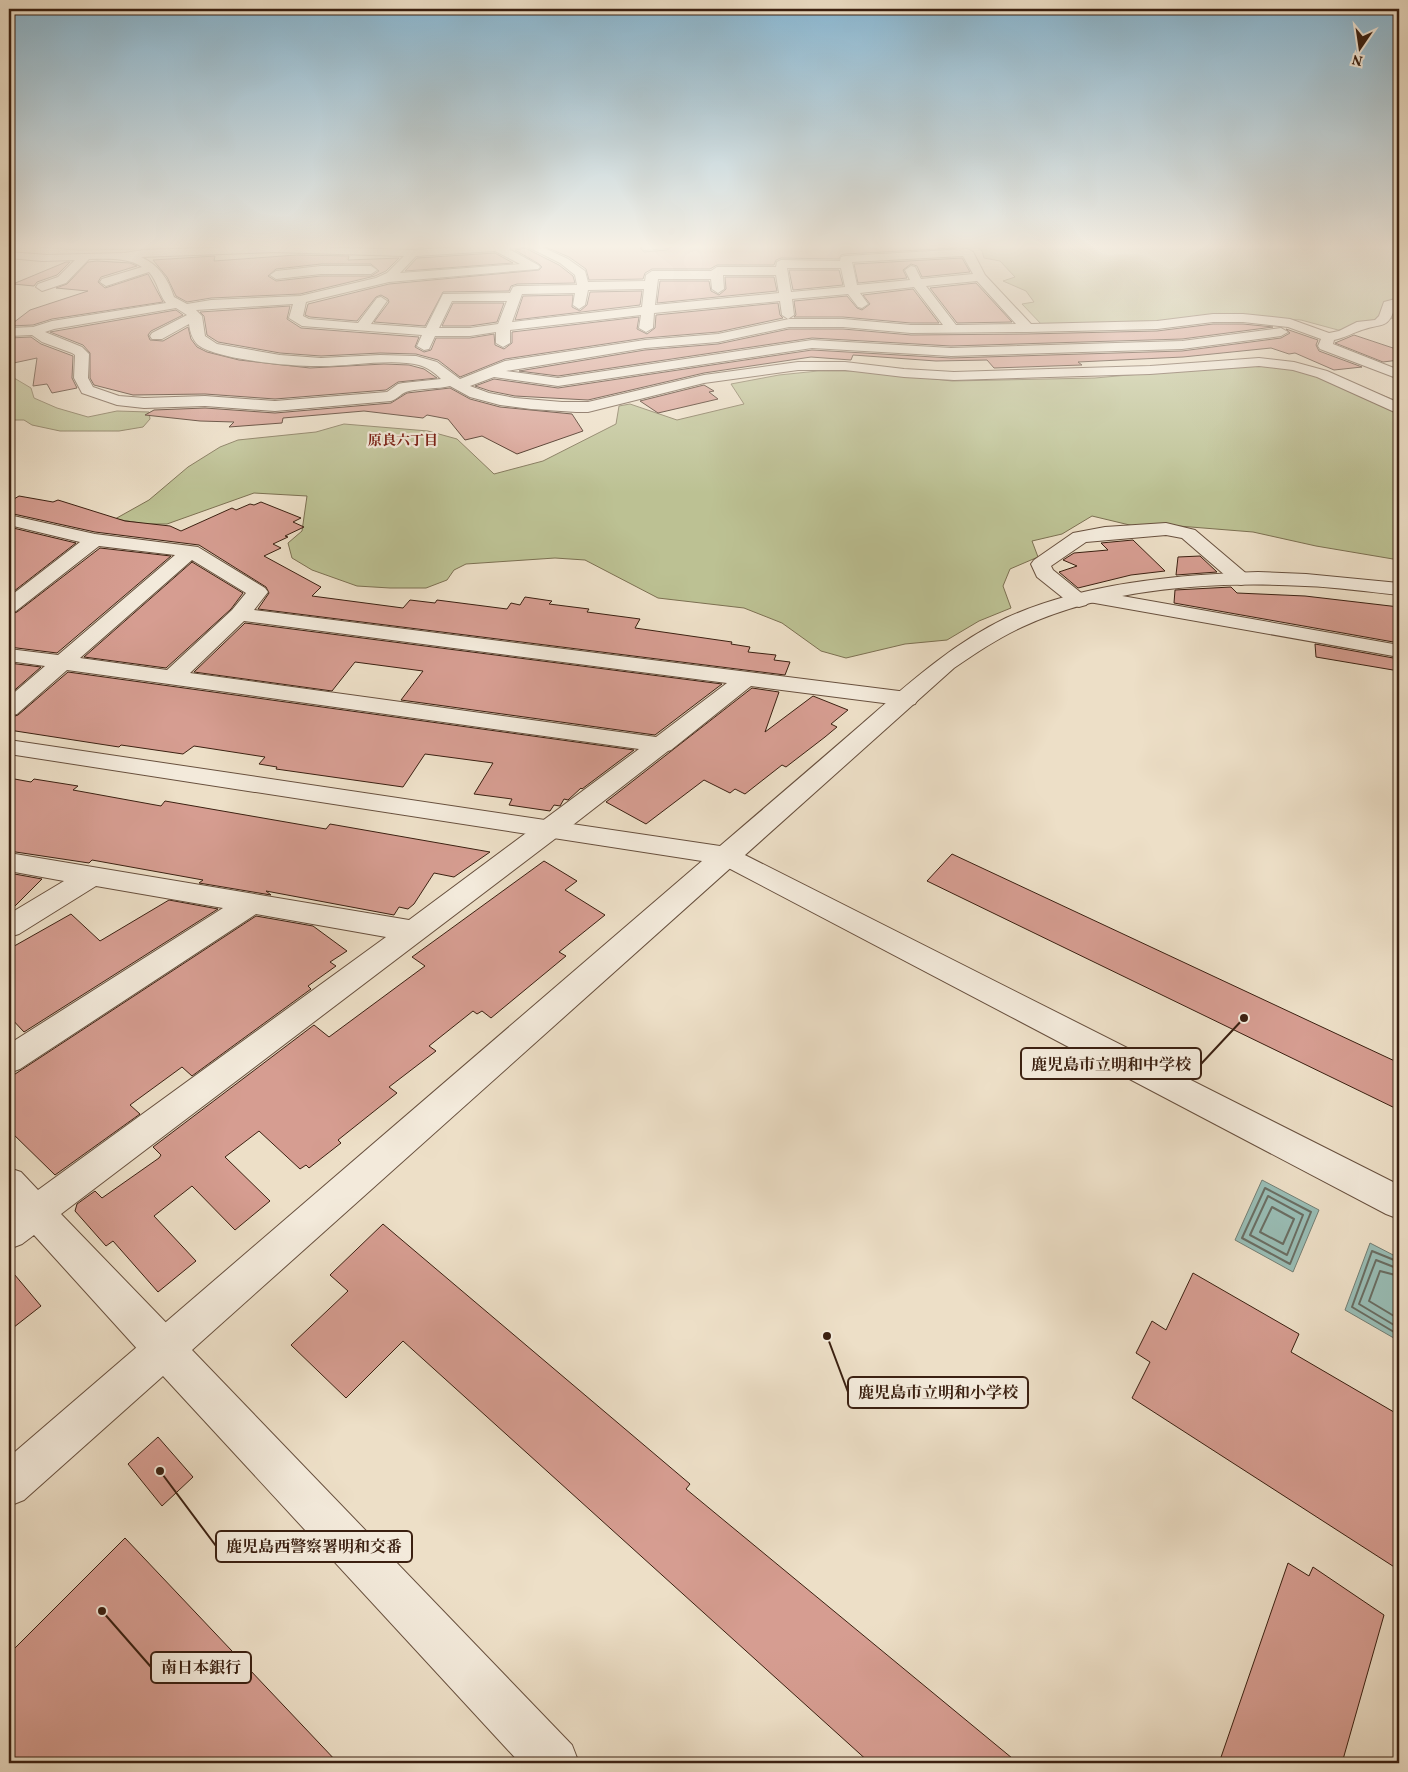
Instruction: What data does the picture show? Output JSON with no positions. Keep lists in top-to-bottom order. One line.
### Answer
{"districts":["原良六丁目"],"places":["鹿児島市立明和中学校","鹿児島市立明和小学校","鹿児島西警察署明和交番","南日本銀行"],"north":"bottom"}
